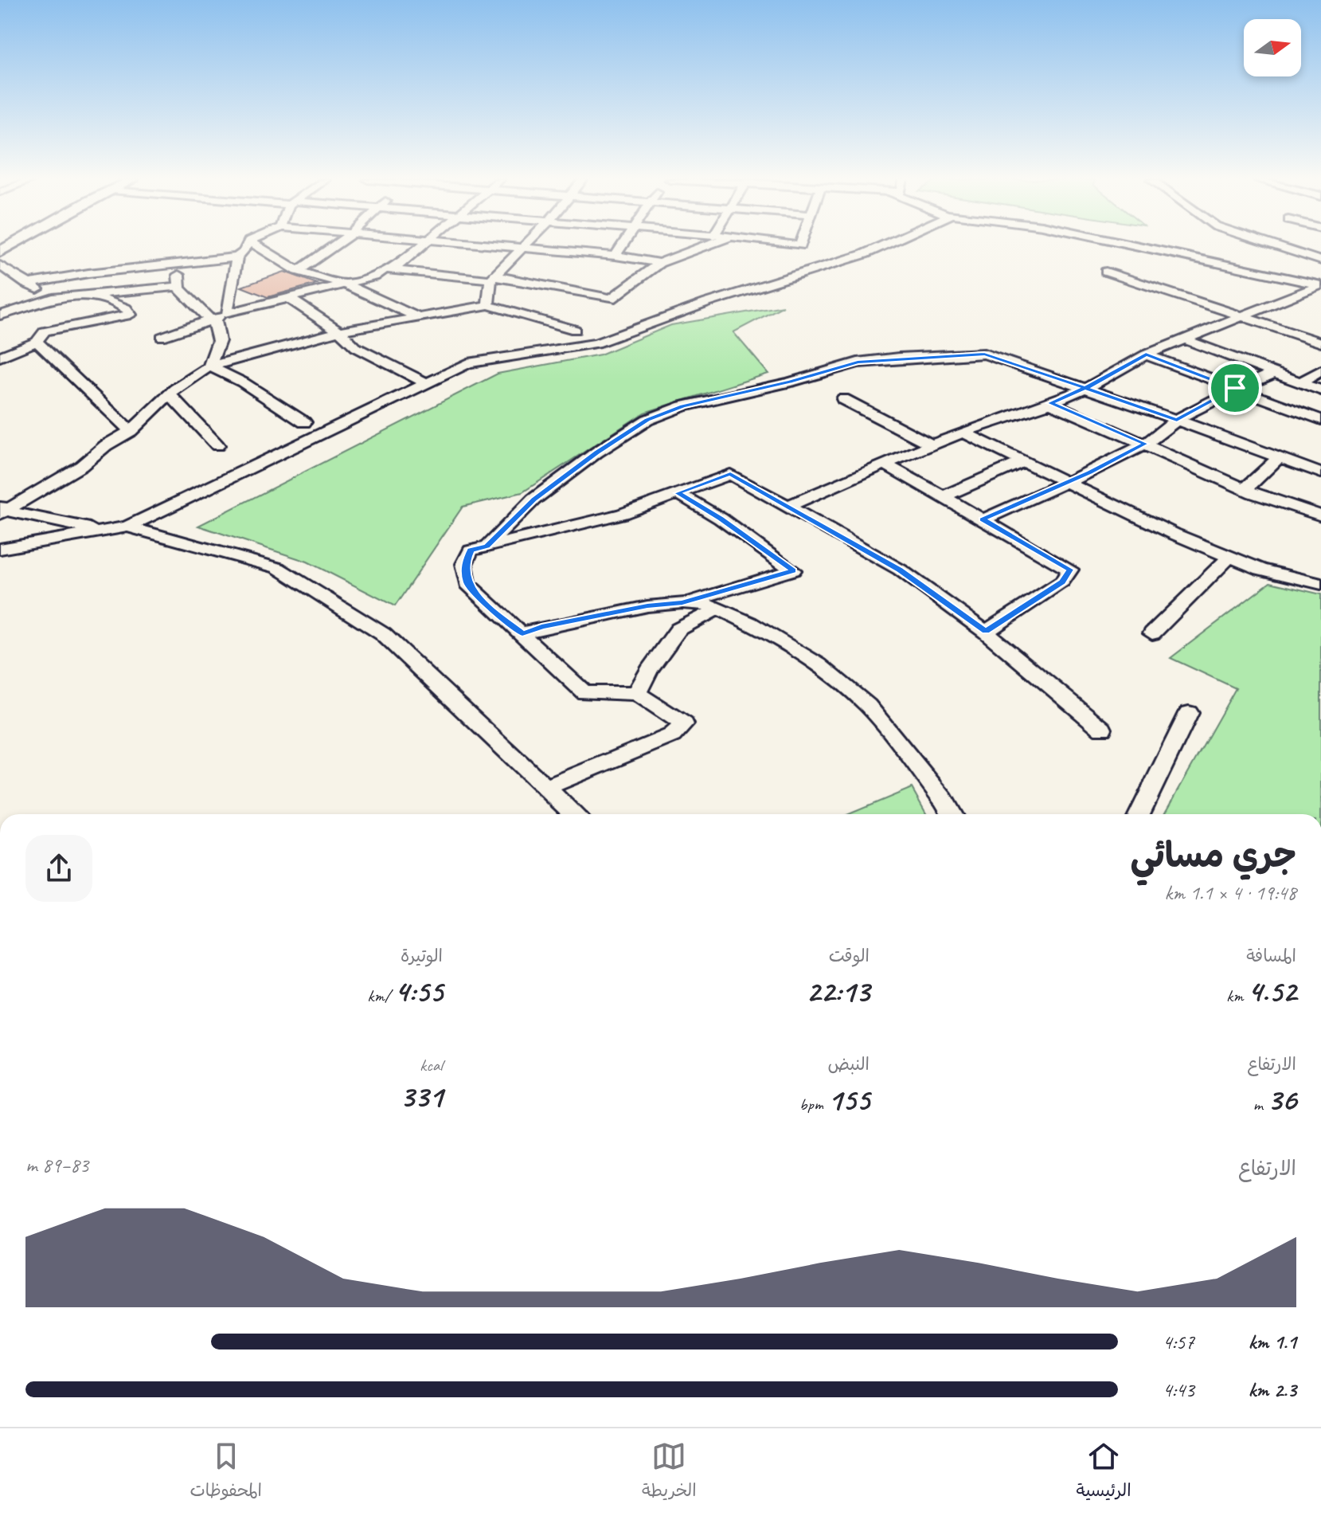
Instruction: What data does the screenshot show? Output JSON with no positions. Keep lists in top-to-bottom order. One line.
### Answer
{"north":"right","page":{"heading":["جري مسائي","19:48 · 4 × 1.1 km"],"stats":[["المسافة","4.52 km"],["الوقت","22:13"],["الوتيرة","4:55 /km"],["الارتفاع","36 m"],["النبض","155 bpm"],["kcal","331"]],"chart":["الارتفاع","83–89 m"],"list":[{"name":"1.1 km","note":"4:57"},{"name":"2.3 km","note":"4:43"}],"tabs":["الرئيسية","الخريطة","المحفوظات"]}}
